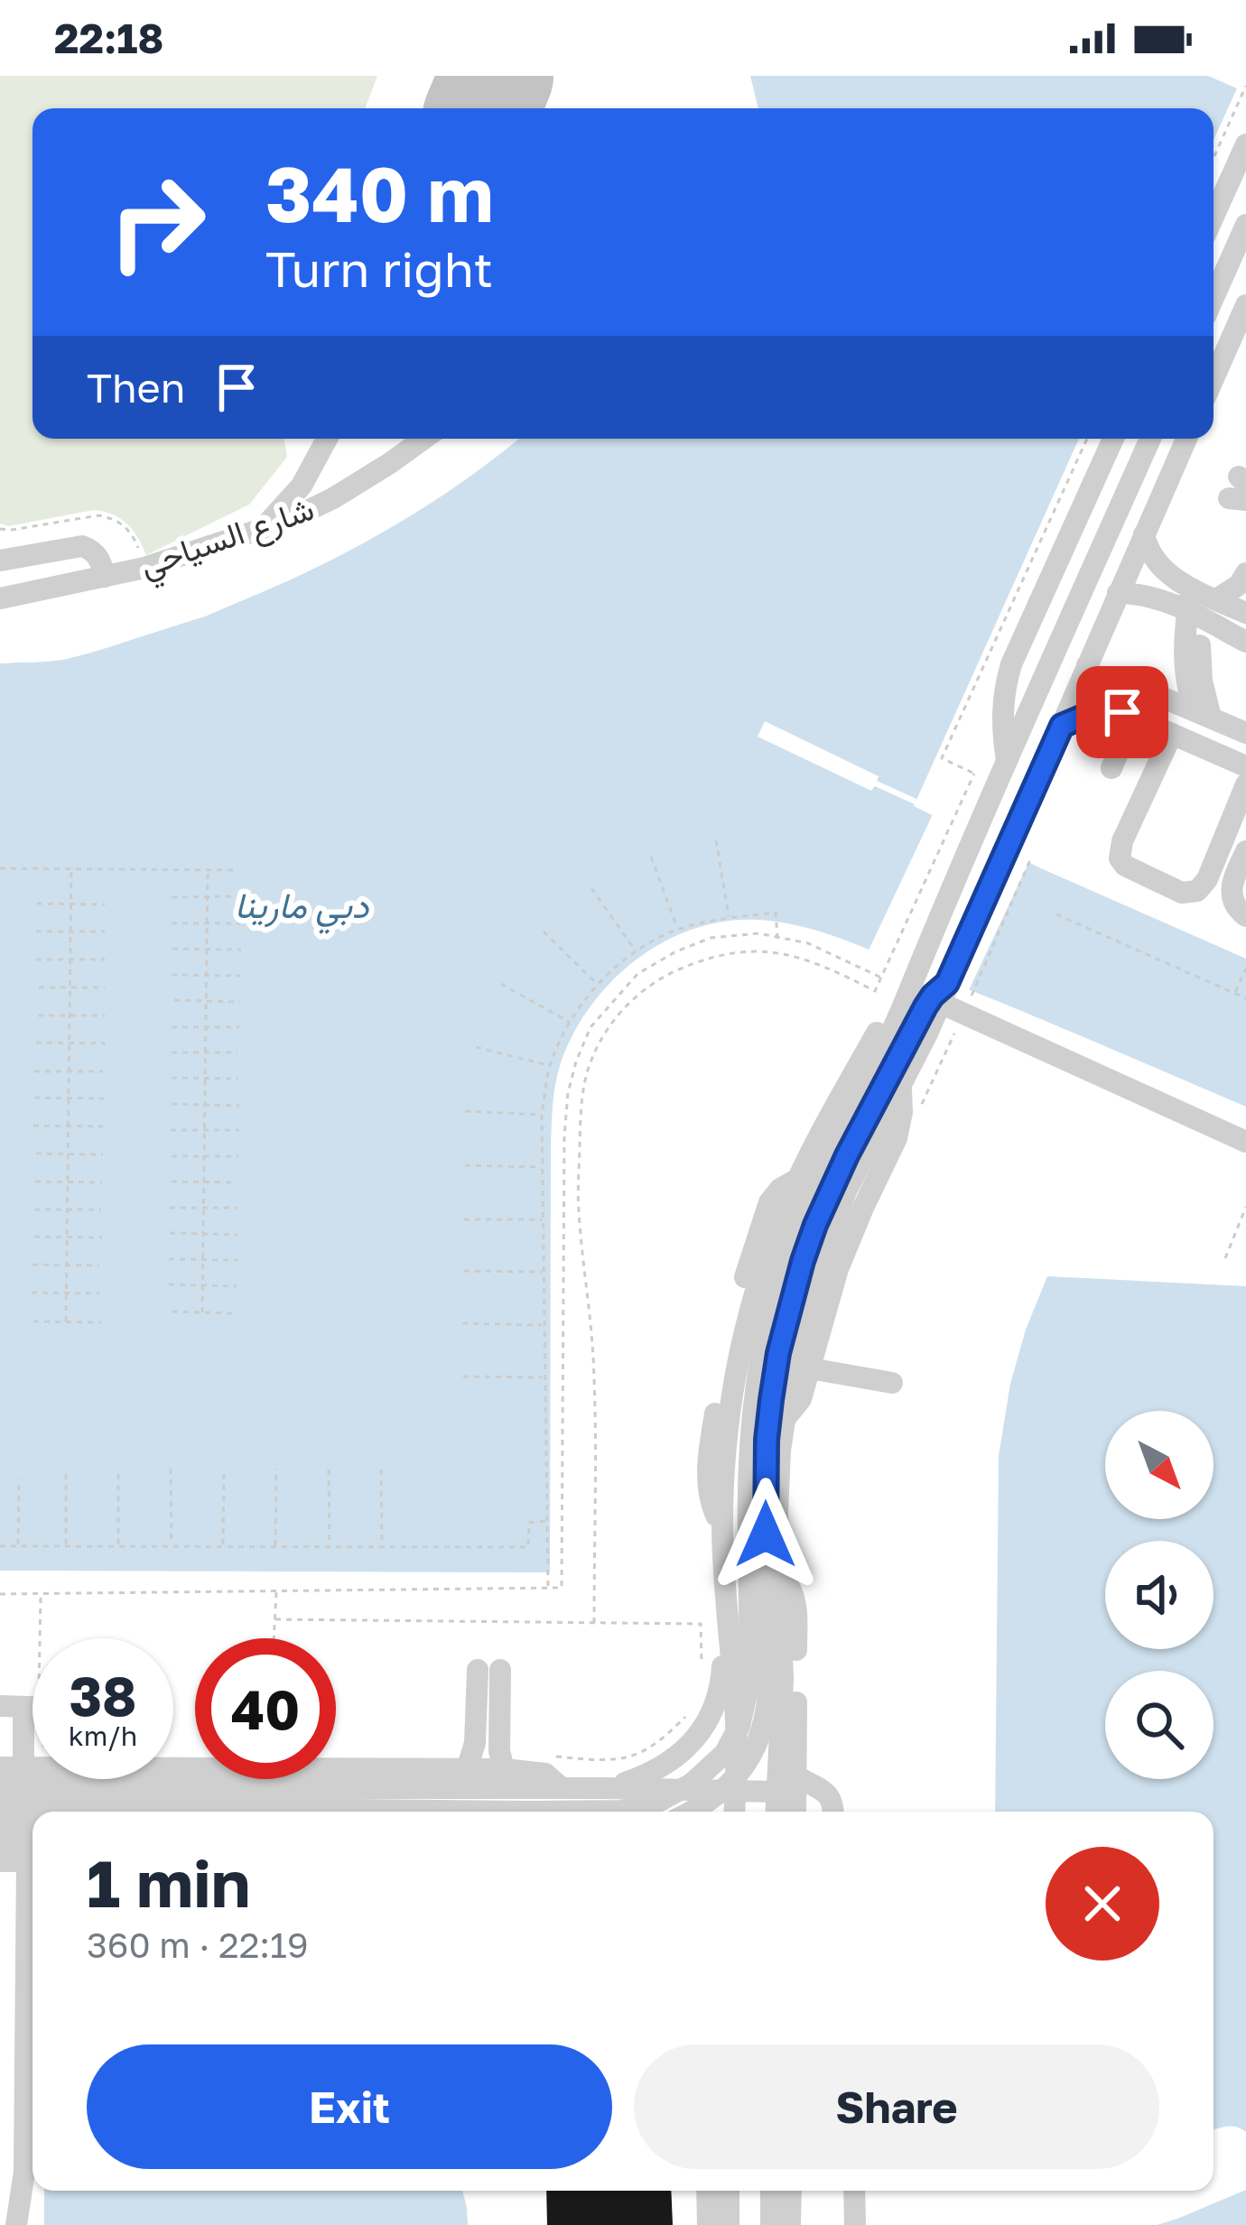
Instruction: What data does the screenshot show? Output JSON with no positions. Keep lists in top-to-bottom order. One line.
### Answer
{"streets":{"street":["شارع السياحي"]},"water":["دبي مارينا"],"north":"bottom right","page":{"status":"22:18","turn":["340 m","Turn right"],"then":"Then","speed":"38 km/h","limit":"40","heading":["1 min","360 m · 22:19"],"buttons":["Exit","Share"]}}
